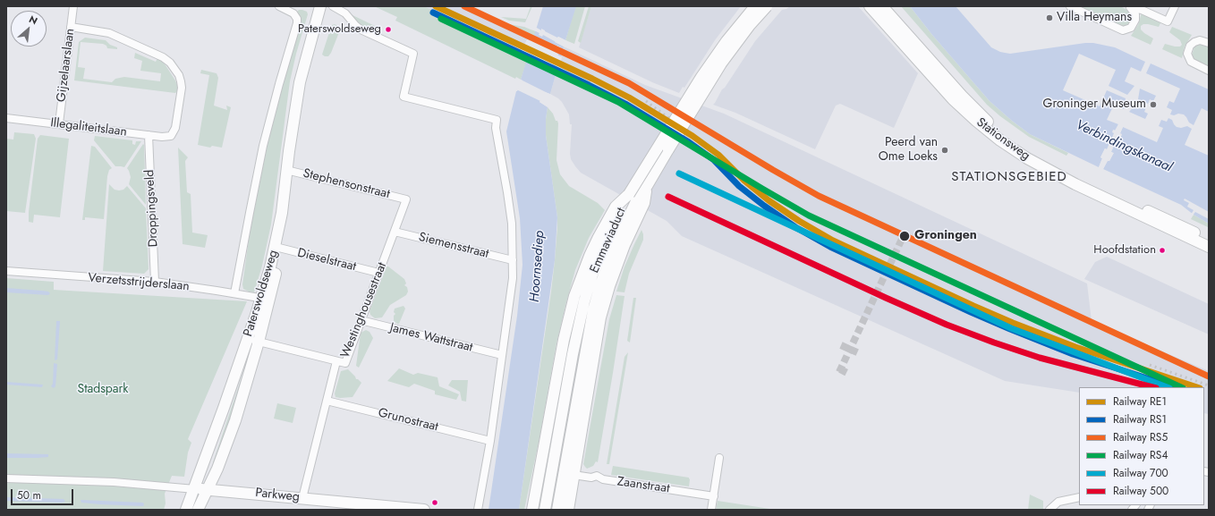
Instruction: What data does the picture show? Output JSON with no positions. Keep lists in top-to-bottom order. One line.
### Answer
{"streets":{"main road":["Stationsweg","Emmaviaduct","Paterswoldseweg","Parkweg"],"street":["Gijzelaarslaan","Illegaliteitslaan","Stephensonstraat","Droppingsveld","Siemensstraat","Dieselstraat","Verzetsstrijderslaan","Westinghousestraat","James Wattstraat","Grunostraat","Zaanstraat"]},"crossings":[["Gijzelaarslaan","Illegaliteitslaan"],["Illegaliteitslaan","Droppingsveld"],["Stephensonstraat","Paterswoldseweg"],["Stephensonstraat","Westinghousestraat"],["Droppingsveld","Verzetsstrijderslaan"],["Siemensstraat","Westinghousestraat"],["Dieselstraat","Paterswoldseweg"],["Dieselstraat","Westinghousestraat"],["Verzetsstrijderslaan","Paterswoldseweg"],["Paterswoldseweg","Parkweg"],["Westinghousestraat","James Wattstraat"],["Westinghousestraat","Grunostraat"],["Westinghousestraat","Parkweg"]],"districts":["STATIONSGEBIED"],"water":["Verbindingskanaal","Hoornsediep"],"parks":["Stadspark"],"places":["Villa Heymans","Paterswoldseweg","Groninger Museum","Peerd van Ome Loeks","Groningen","Hoofdstation"],"lines":["rail line RE1","rail line RS5","rail line RS1","rail line RS4","rail line 700","rail line 500"],"legend":["Railway RE1","Railway RS1","Railway RS5","Railway RS4","Railway 700","Railway 500"],"scale_bar":"50 m","north":"top right"}
